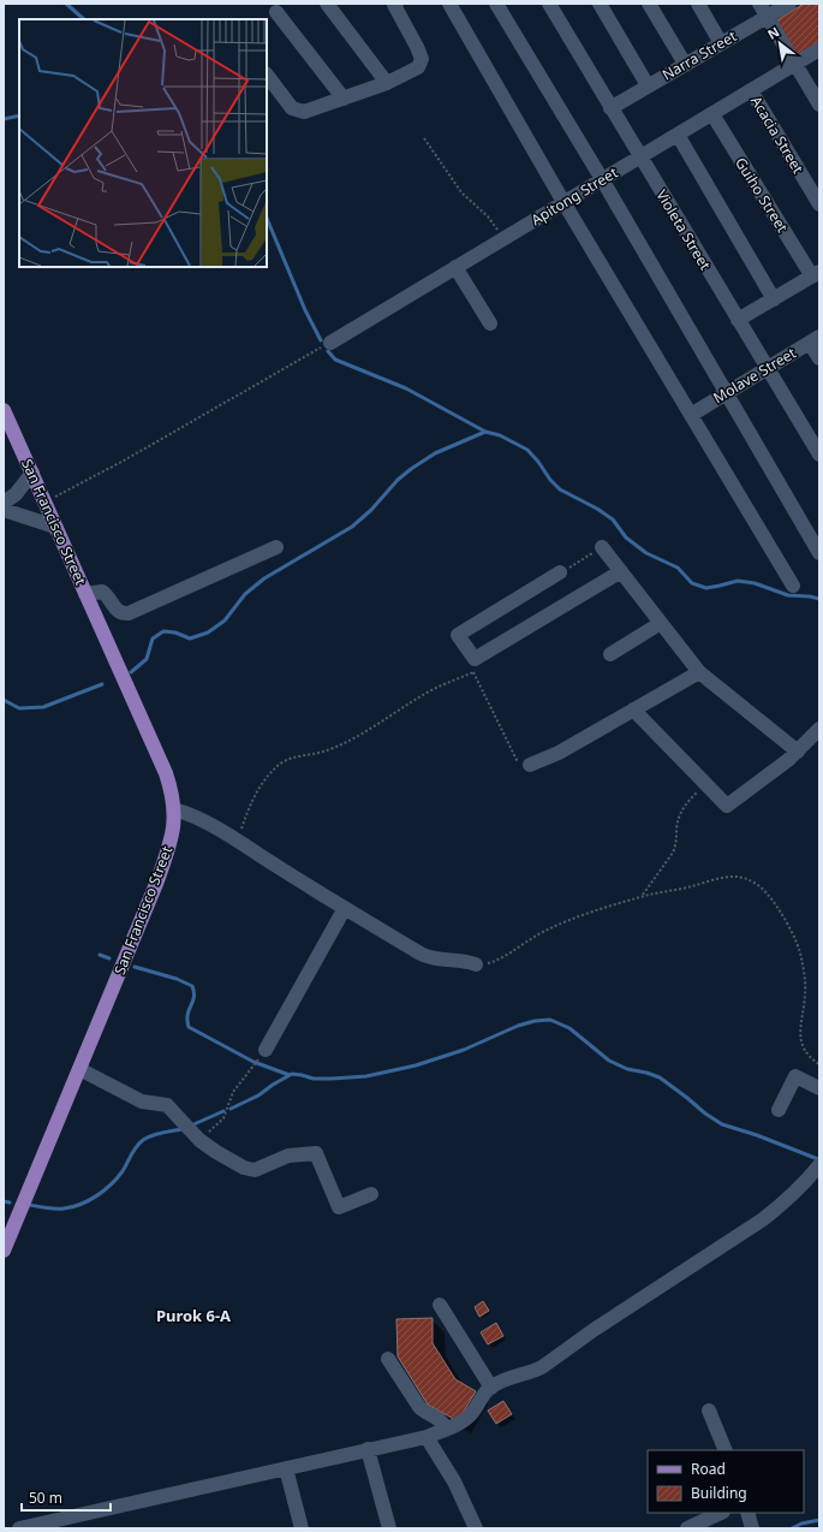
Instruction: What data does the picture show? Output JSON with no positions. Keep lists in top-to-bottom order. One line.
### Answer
{"streets":{"main road":["San Francisco Street"],"street":["Narra Street","Acacia Street","Guiho Street","Apitong Street","Violeta Street","Molave Street"]},"crossings":[["Narra Street","Violeta Street"],["Acacia Street","Apitong Street"],["Guiho Street","Apitong Street"],["Apitong Street","Violeta Street"],["Violeta Street","Molave Street"]],"districts":["Purok 6-A"],"legend":["Road","Building"],"scale_bar":"50 m","north":"top left"}
